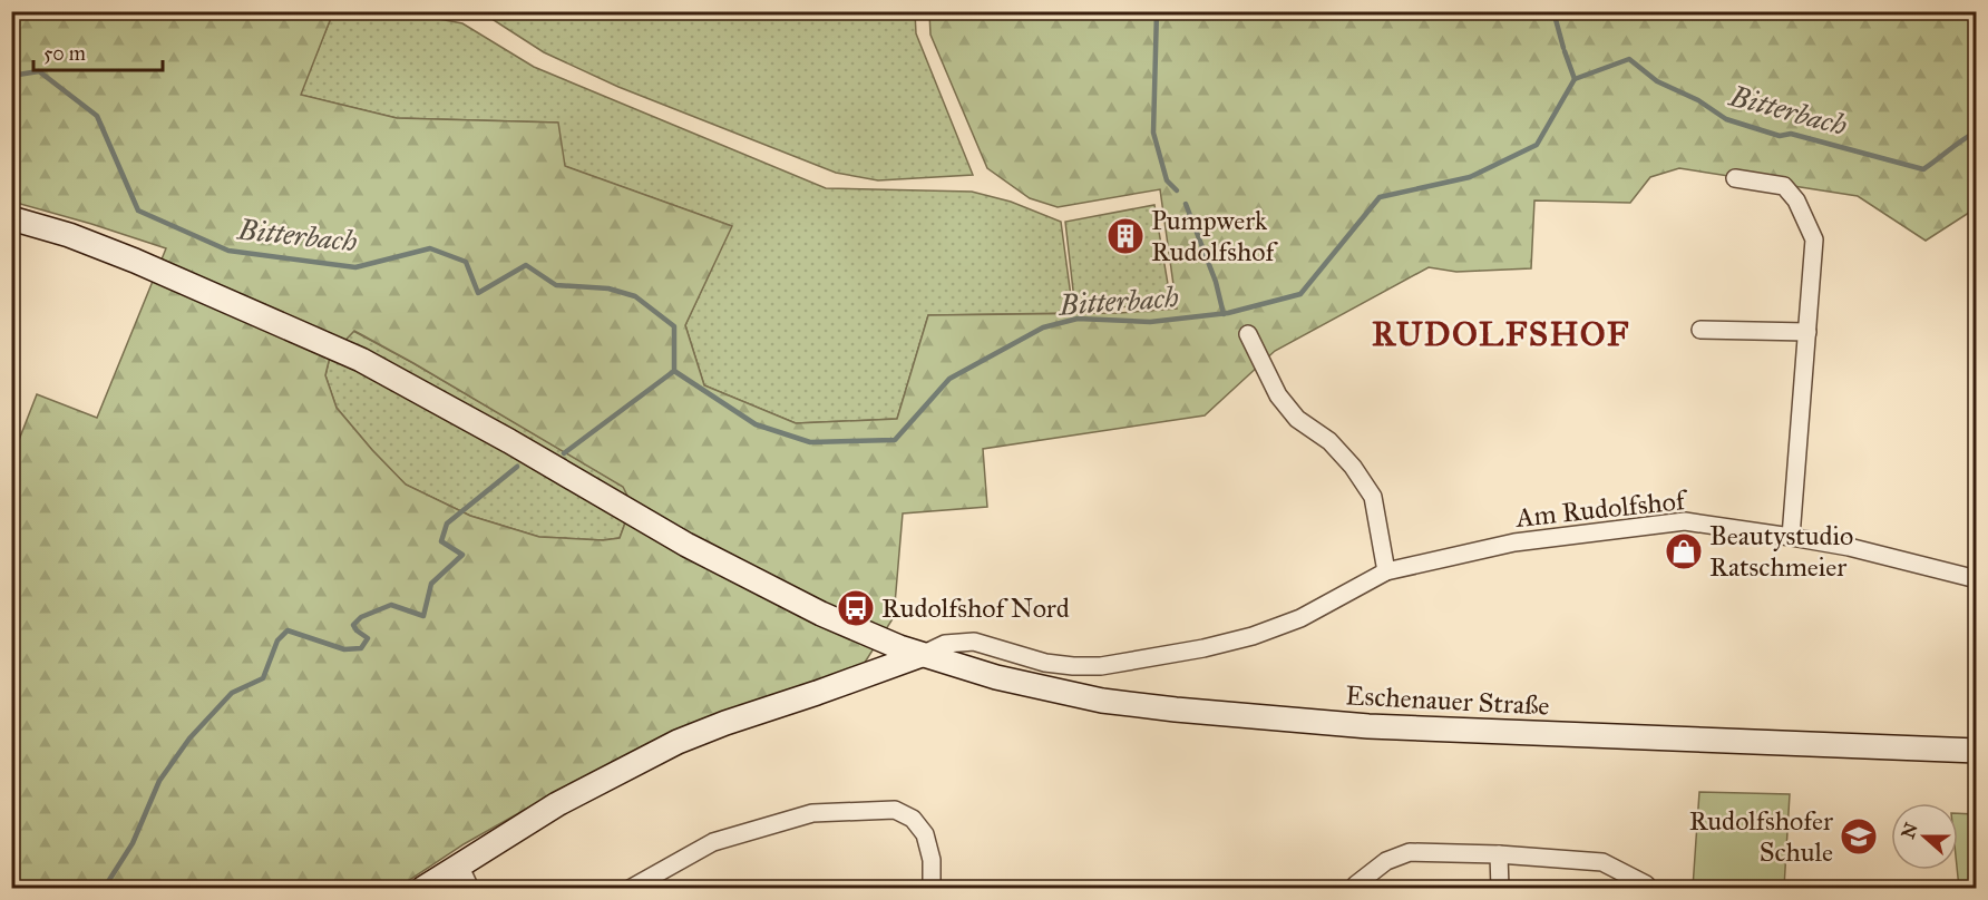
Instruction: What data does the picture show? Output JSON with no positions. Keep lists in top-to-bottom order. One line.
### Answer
{"streets":{"main road":["Eschenauer Straße"],"street":["Am Rudolfshof"]},"crossings":[["Am Rudolfshof","Eschenauer Straße"]],"districts":["RUDOLFSHOF"],"water":["Bitterbach"],"places":{"building":["Pumpwerk Rudolfshof"],"shop":["Beautystudio Ratschmeier"],"bus stop":["Rudolfshof Nord"],"school or university":["Rudolfshofer Schule"]},"scale_bar":"50 m","north":"left"}
